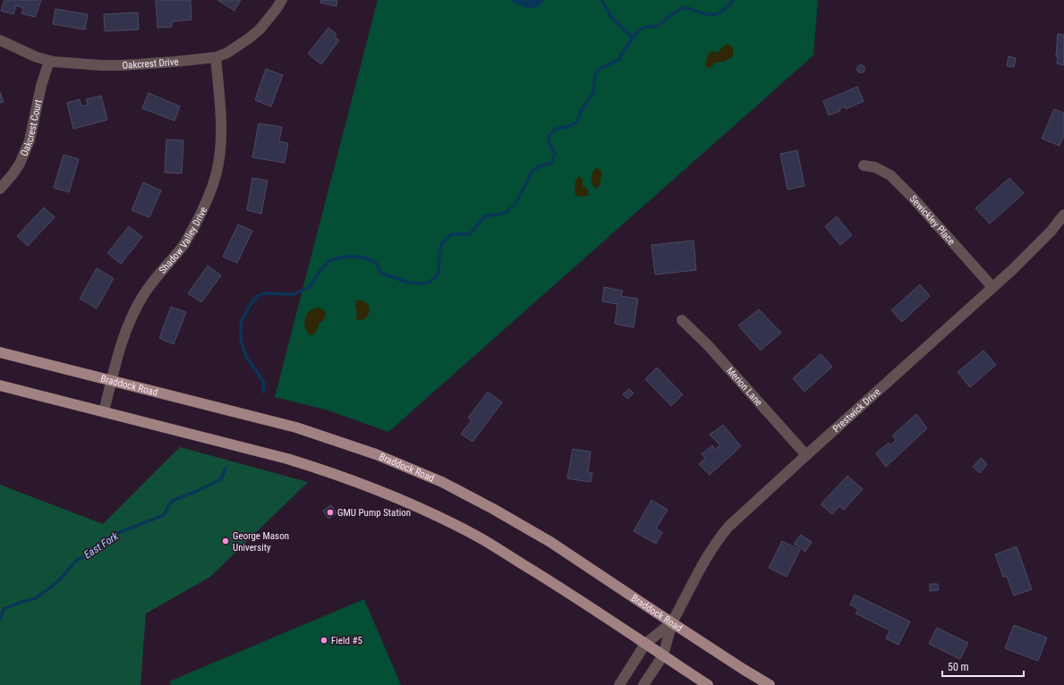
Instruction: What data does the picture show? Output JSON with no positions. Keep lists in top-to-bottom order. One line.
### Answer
{"streets":{"main road":["Braddock Road"],"street":["Oakcrest Drive","Oakcrest Court","Sewickley Place","Shadow Valley Drive","Merion Lane","Prestwick Drive"]},"crossings":[["Oakcrest Drive","Oakcrest Court"],["Oakcrest Drive","Shadow Valley Drive"],["Sewickley Place","Prestwick Drive"],["Shadow Valley Drive","Braddock Road"],["Braddock Road","Prestwick Drive"],["Merion Lane","Prestwick Drive"]],"water":["East Fork"],"places":["GMU Pump Station","George Mason University","Field #5"],"scale_bar":"50 m"}
